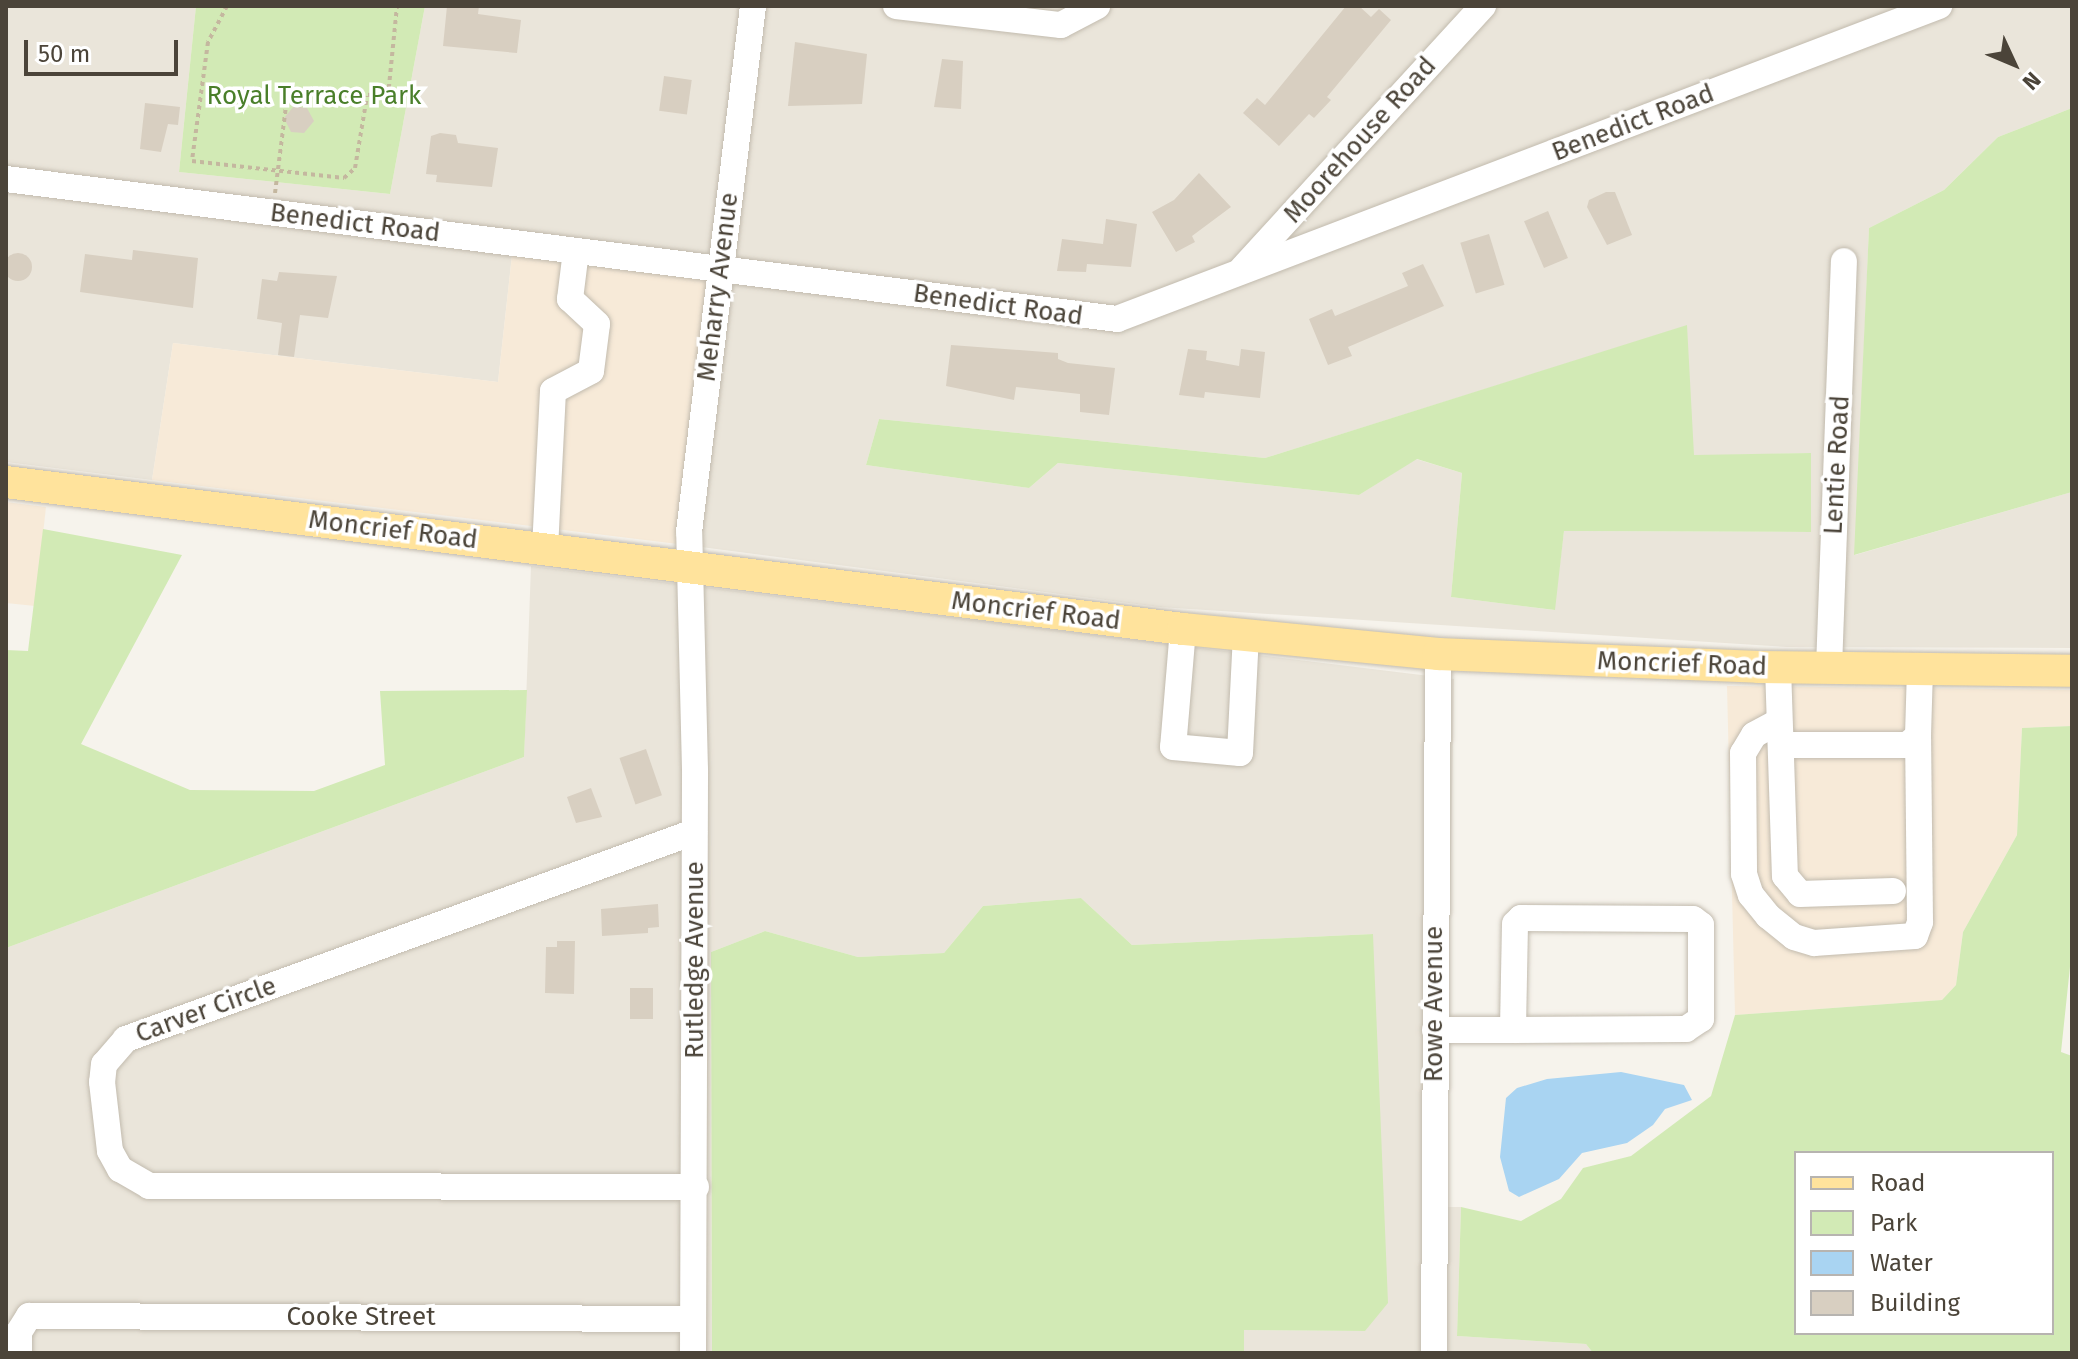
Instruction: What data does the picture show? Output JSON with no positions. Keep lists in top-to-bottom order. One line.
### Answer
{"streets":{"main road":["Moncrief Road"],"street":["Benedict Road","Moorehouse Road","Meharry Avenue","Lentie Road","Rutledge Avenue","Rowe Avenue","Carver Circle","Cooke Street"]},"crossings":[["Benedict Road","Moorehouse Road"],["Benedict Road","Meharry Avenue"],["Meharry Avenue","Moncrief Road"],["Meharry Avenue","Rutledge Avenue"],["Lentie Road","Moncrief Road"],["Moncrief Road","Rutledge Avenue"],["Moncrief Road","Rowe Avenue"],["Rutledge Avenue","Carver Circle"],["Rutledge Avenue","Cooke Street"]],"parks":["Royal Terrace Park"],"legend":["Road","Park","Water","Building"],"scale_bar":"50 m","north":"bottom right"}
